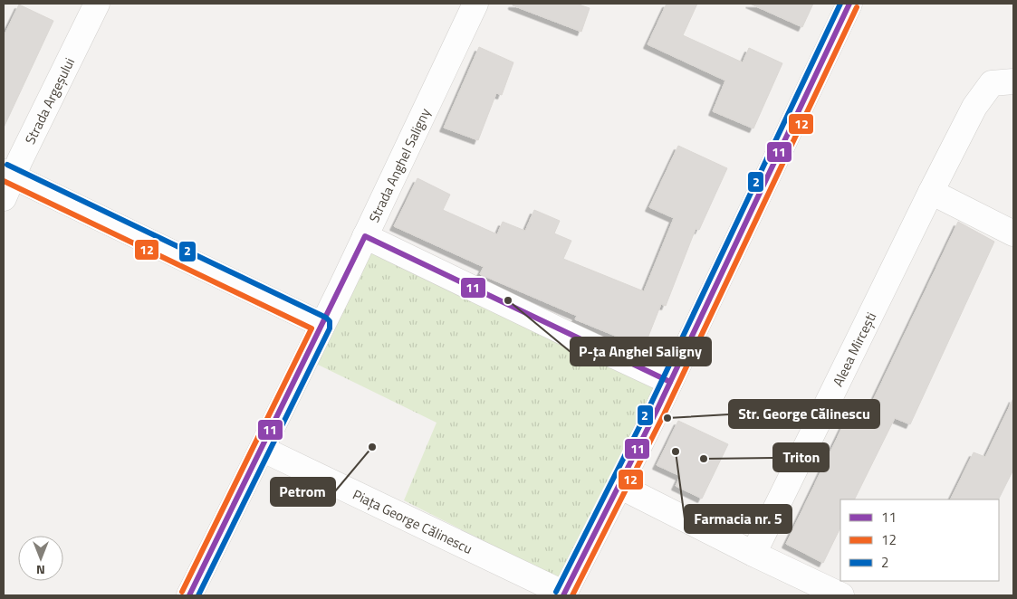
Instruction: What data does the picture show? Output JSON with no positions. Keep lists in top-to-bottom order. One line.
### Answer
{"streets":{"street":["Strada Argeșului","Strada Anghel Saligny","Aleea Mircești","Piața George Călinescu"]},"crossings":[["Strada Anghel Saligny","Piața George Călinescu"]],"places":["P-ța Anghel Saligny","Str. George Călinescu","Petrom","Farmacia nr. 5","Triton"],"lines":["transit line 11","transit line 2","transit line 12"],"legend":["11","12","2"],"north":"bottom"}
